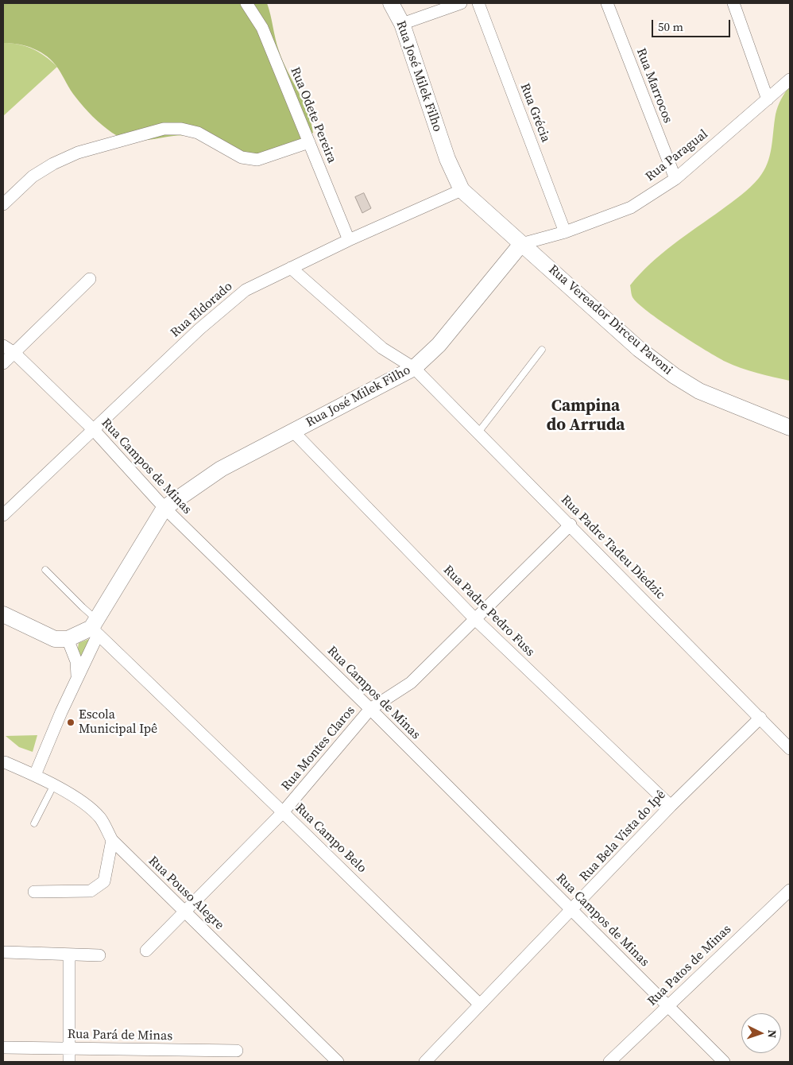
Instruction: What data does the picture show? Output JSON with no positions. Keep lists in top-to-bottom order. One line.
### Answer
{"streets":{"street":["Rua José Milek Filho","Rua Marrocos","Rua Grécia","Rua Odete Pereira","Rua Paragual","Rua Eldorado","Rua Vereador Dirceu Pavoni","Rua Campos de Minas","Rua Padre Tadeu Diedzic","Rua Padre Pedro Fuss","Rua Montes Claros","Rua Bela Vista do Ipê","Rua Campo Belo","Rua Pouso Alegre","Rua Patos de Minas","Rua Pará de Minas"]},"crossings":[["Rua José Milek Filho","Rua Paragual"],["Rua José Milek Filho","Rua Eldorado"],["Rua José Milek Filho","Rua Vereador Dirceu Pavoni"],["Rua José Milek Filho","Rua Campos de Minas"],["Rua José Milek Filho","Rua Padre Tadeu Diedzic"],["Rua José Milek Filho","Rua Padre Pedro Fuss"],["Rua José Milek Filho","Rua Campo Belo"],["Rua Marrocos","Rua Paragual"],["Rua Grécia","Rua Paragual"],["Rua Odete Pereira","Rua Eldorado"],["Rua Paragual","Rua Vereador Dirceu Pavoni"],["Rua Eldorado","Rua Campos de Minas"],["Rua Eldorado","Rua Padre Tadeu Diedzic"],["Rua Campos de Minas","Rua Montes Claros"],["Rua Campos de Minas","Rua Bela Vista do Ipê"],["Rua Campos de Minas","Rua Patos de Minas"],["Rua Padre Tadeu Diedzic","Rua Montes Claros"],["Rua Padre Tadeu Diedzic","Rua Bela Vista do Ipê"],["Rua Padre Pedro Fuss","Rua Montes Claros"],["Rua Padre Pedro Fuss","Rua Bela Vista do Ipê"],["Rua Montes Claros","Rua Campo Belo"],["Rua Montes Claros","Rua Pouso Alegre"],["Rua Bela Vista do Ipê","Rua Campo Belo"]],"districts":["Campina do Arruda"],"places":["Escola Municipal Ipê"],"scale_bar":"50 m","north":"right"}
